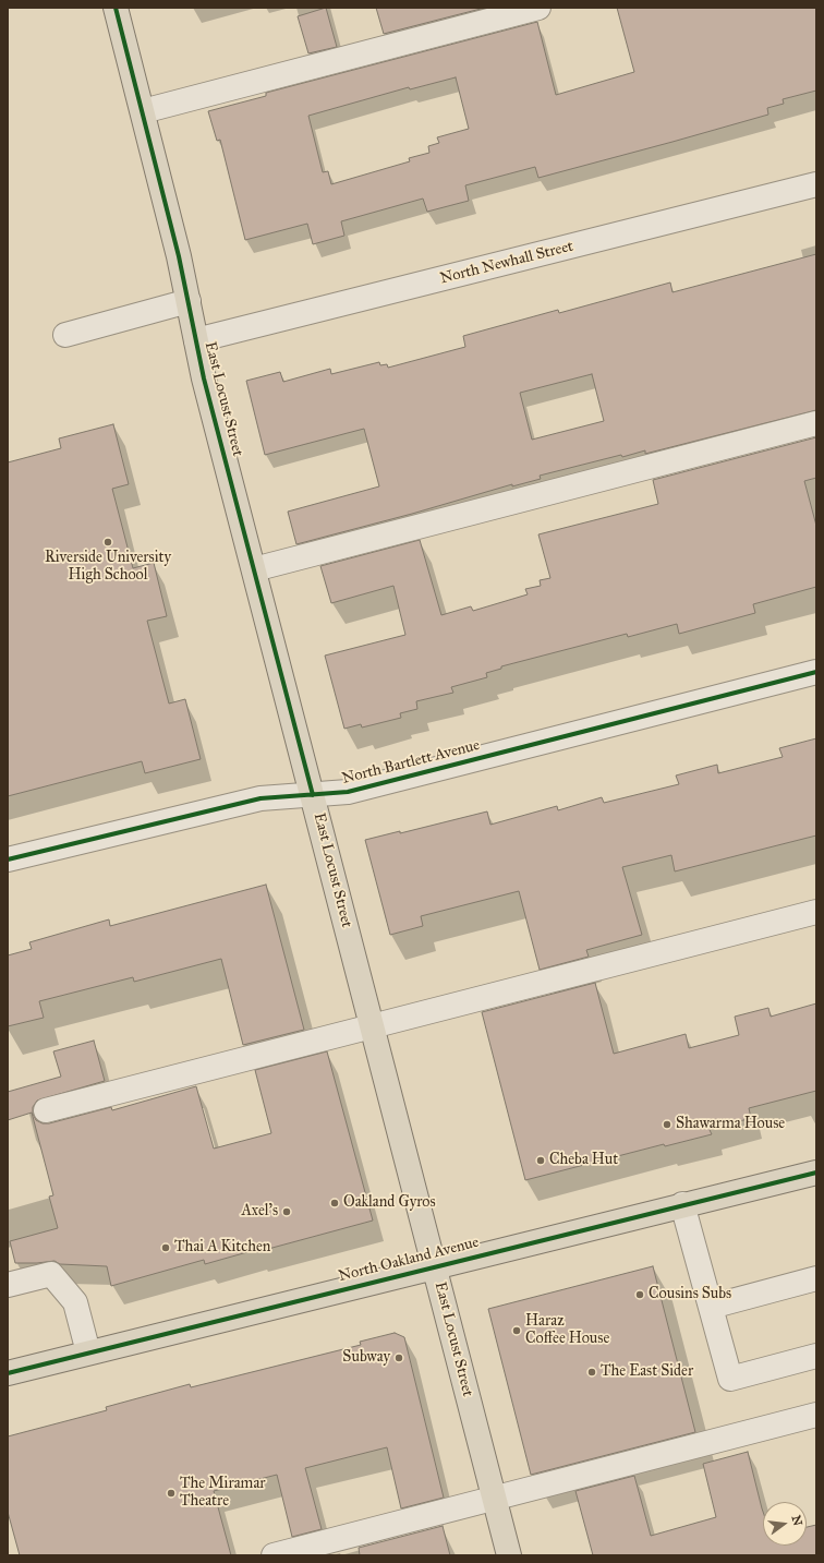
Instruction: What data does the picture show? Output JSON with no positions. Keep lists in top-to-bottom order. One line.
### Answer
{"streets":{"main road":["East Locust Street","North Oakland Avenue"],"street":["North Newhall Street","North Bartlett Avenue"]},"crossings":[["North Newhall Street","East Locust Street"],["East Locust Street","North Bartlett Avenue"],["East Locust Street","North Oakland Avenue"]],"places":["Riverside University High School","Shawarma House","Cheba Hut","Oakland Gyros","Axel's","Thai A Kitchen","Cousins Subs","Haraz Coffee House","Subway","The East Sider","The Miramar Theatre"],"north":"right"}
